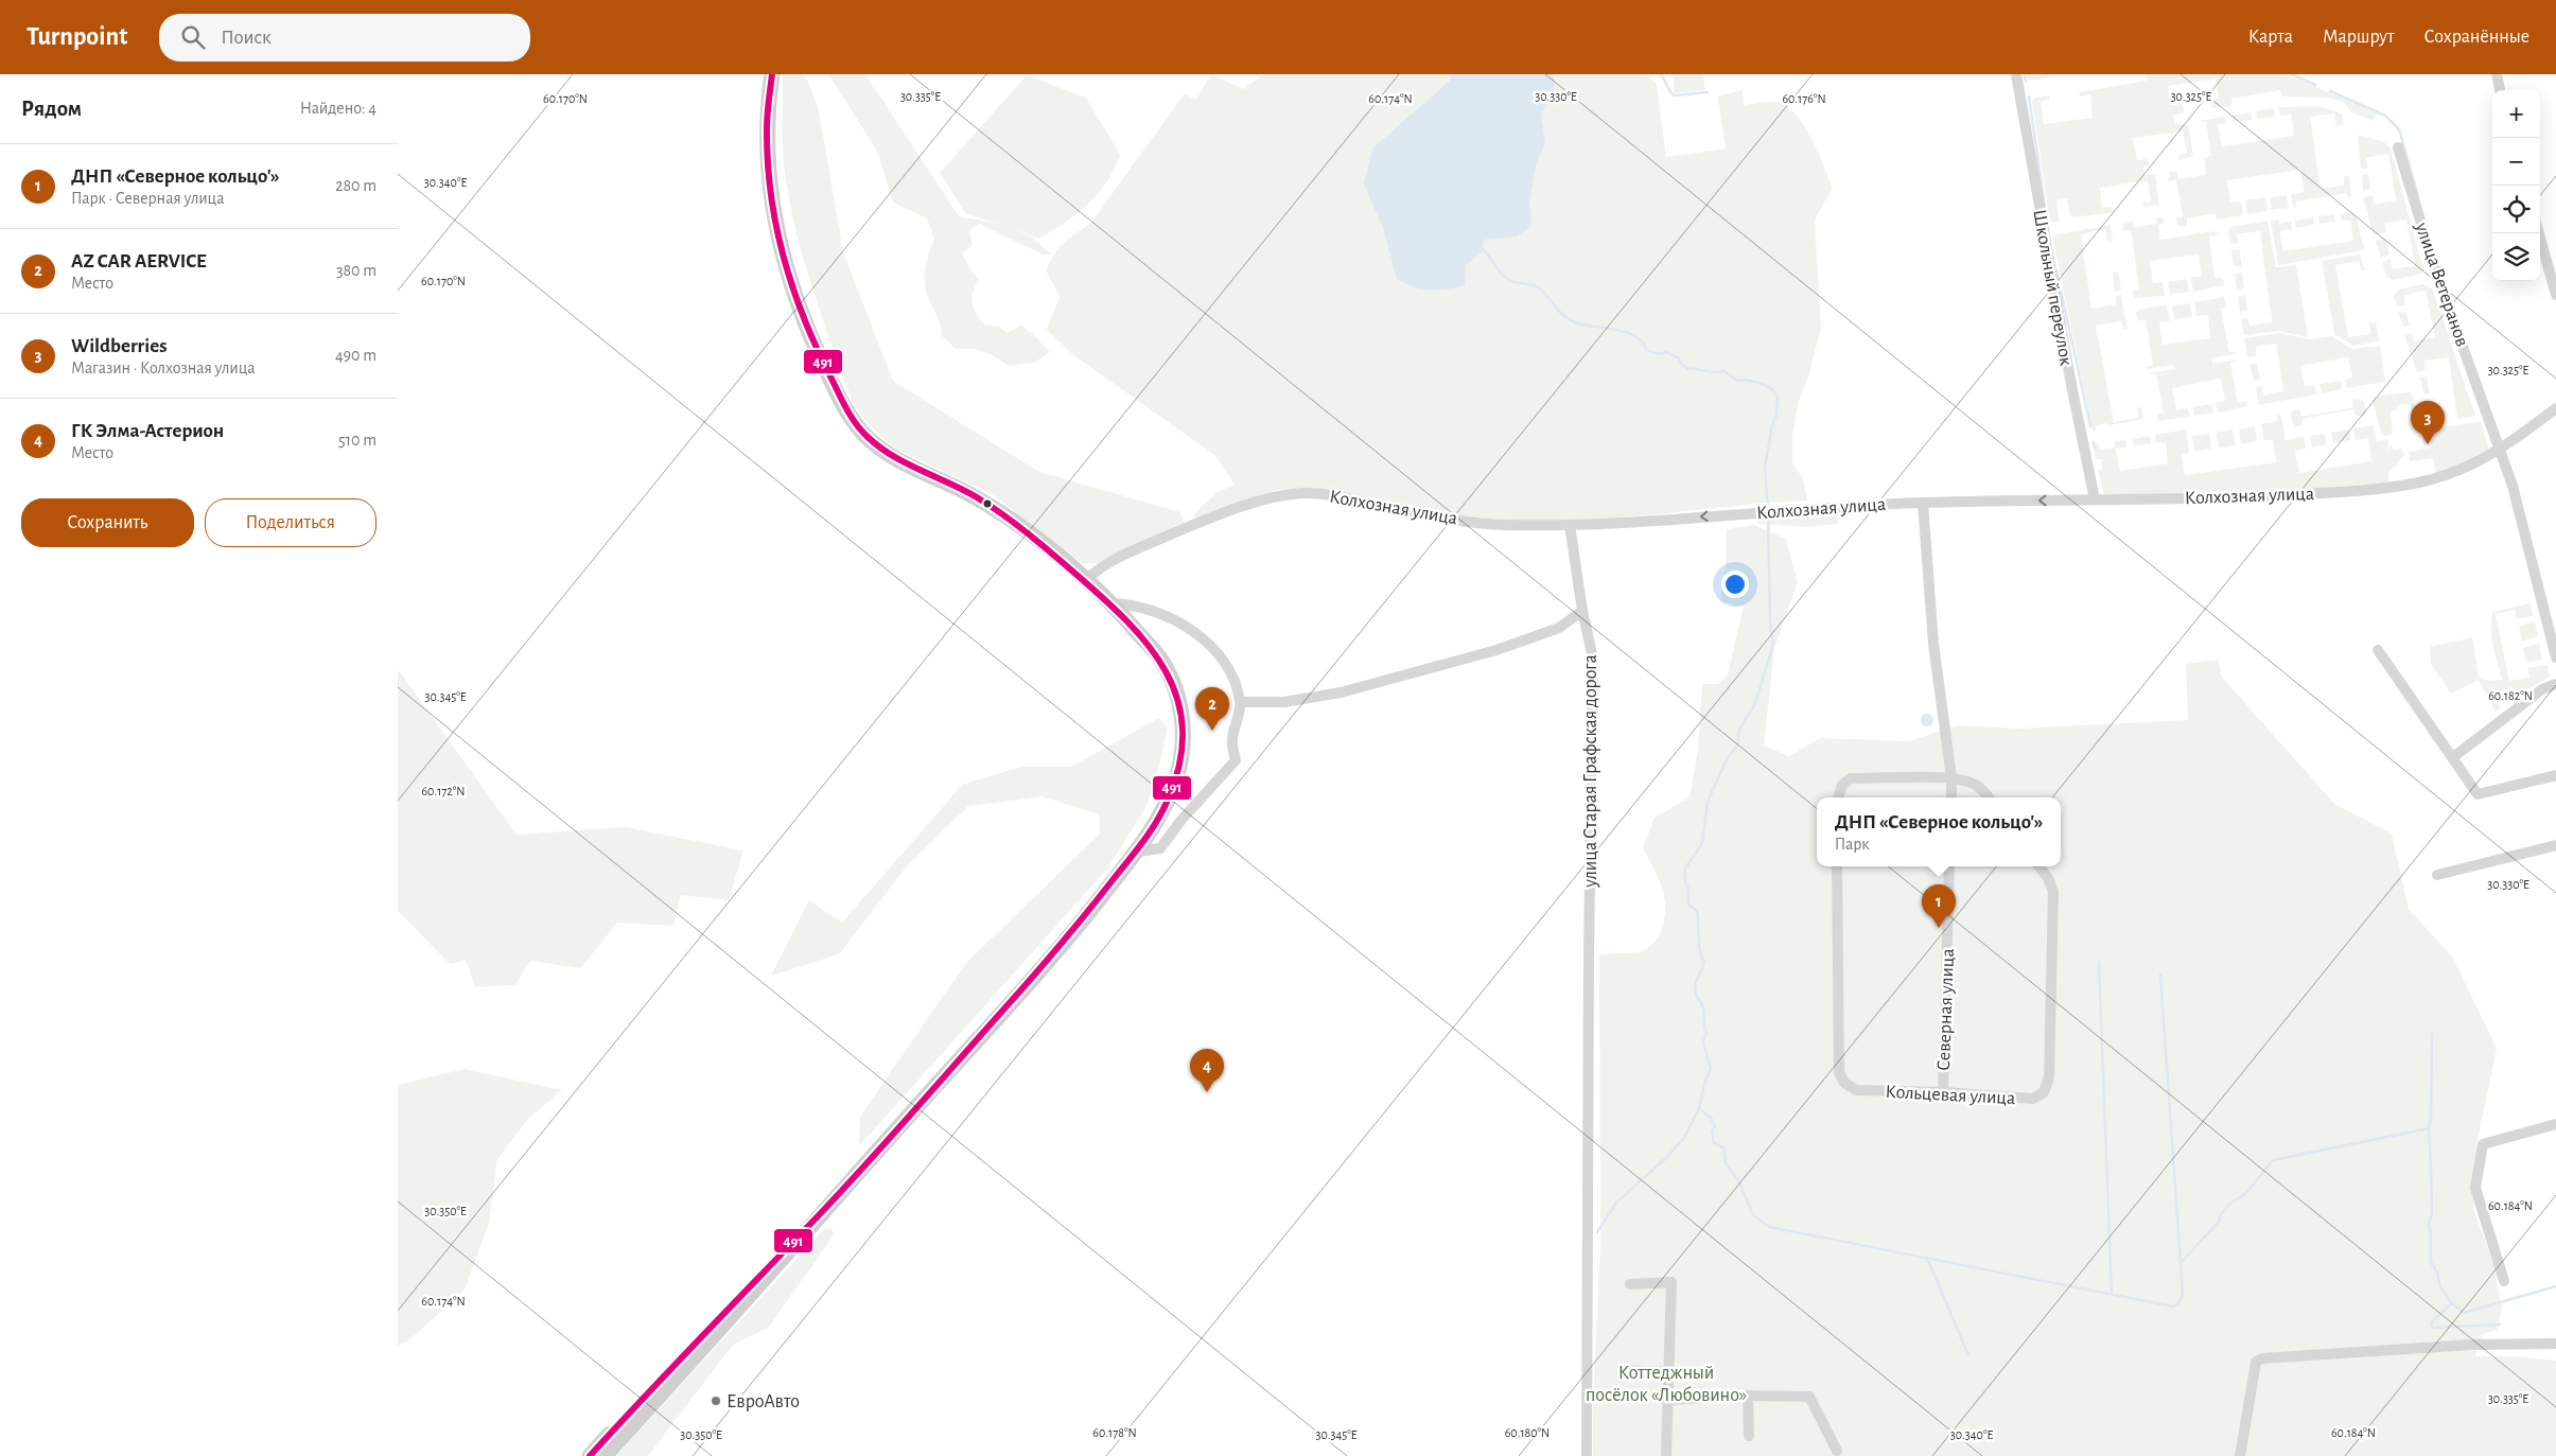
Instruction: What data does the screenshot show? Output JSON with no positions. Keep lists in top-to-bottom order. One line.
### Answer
{"streets":{"street":["улица Ветеранов","Школьный переулок","Колхозная улица","улица Старая Графская дорога","Северная улица","Кольцевая улица"]},"crossings":[["улица Ветеранов","Колхозная улица"],["Школьный переулок","Колхозная улица"],["Колхозная улица","улица Старая Графская дорога"],["Северная улица","Кольцевая улица"]],"parks":["Коттеджный посёлок «Любовино»"],"places":["ЕвроАвто"],"lines":["transit line 491"],"page":{"header":"Turnpoint","search":"Поиск","nav":["Карта","Маршрут","Сохранённые"],"heading":["Рядом","Найдено: 4"],"map_buttons":["+","−"],"list":[{"mark":"1","name":"ДНП «Северное кольцо'»","note":"Парк · Северная улица","value":"280 m"},{"mark":"2","name":"AZ CAR AERVICE","note":"Место","value":"380 m"},{"mark":"3","name":"Wildberries","note":"Магазин · Колхозная улица","value":"490 m"},{"mark":"4","name":"ГК Элма-Астерион","note":"Место","value":"510 m"}],"pins":["3","2","1","4"],"buttons":["Сохранить","Поделиться"],"popup":["ДНП «Северное кольцо'»","Парк"]},"coordinates":["30.335°E","30.330°E","30.325°E","60.170°N","60.174°N","60.176°N","30.340°E","60.182°N","30.345°E","60.172°N","60.184°N","30.350°E","60.178°N","60.180°N"]}
